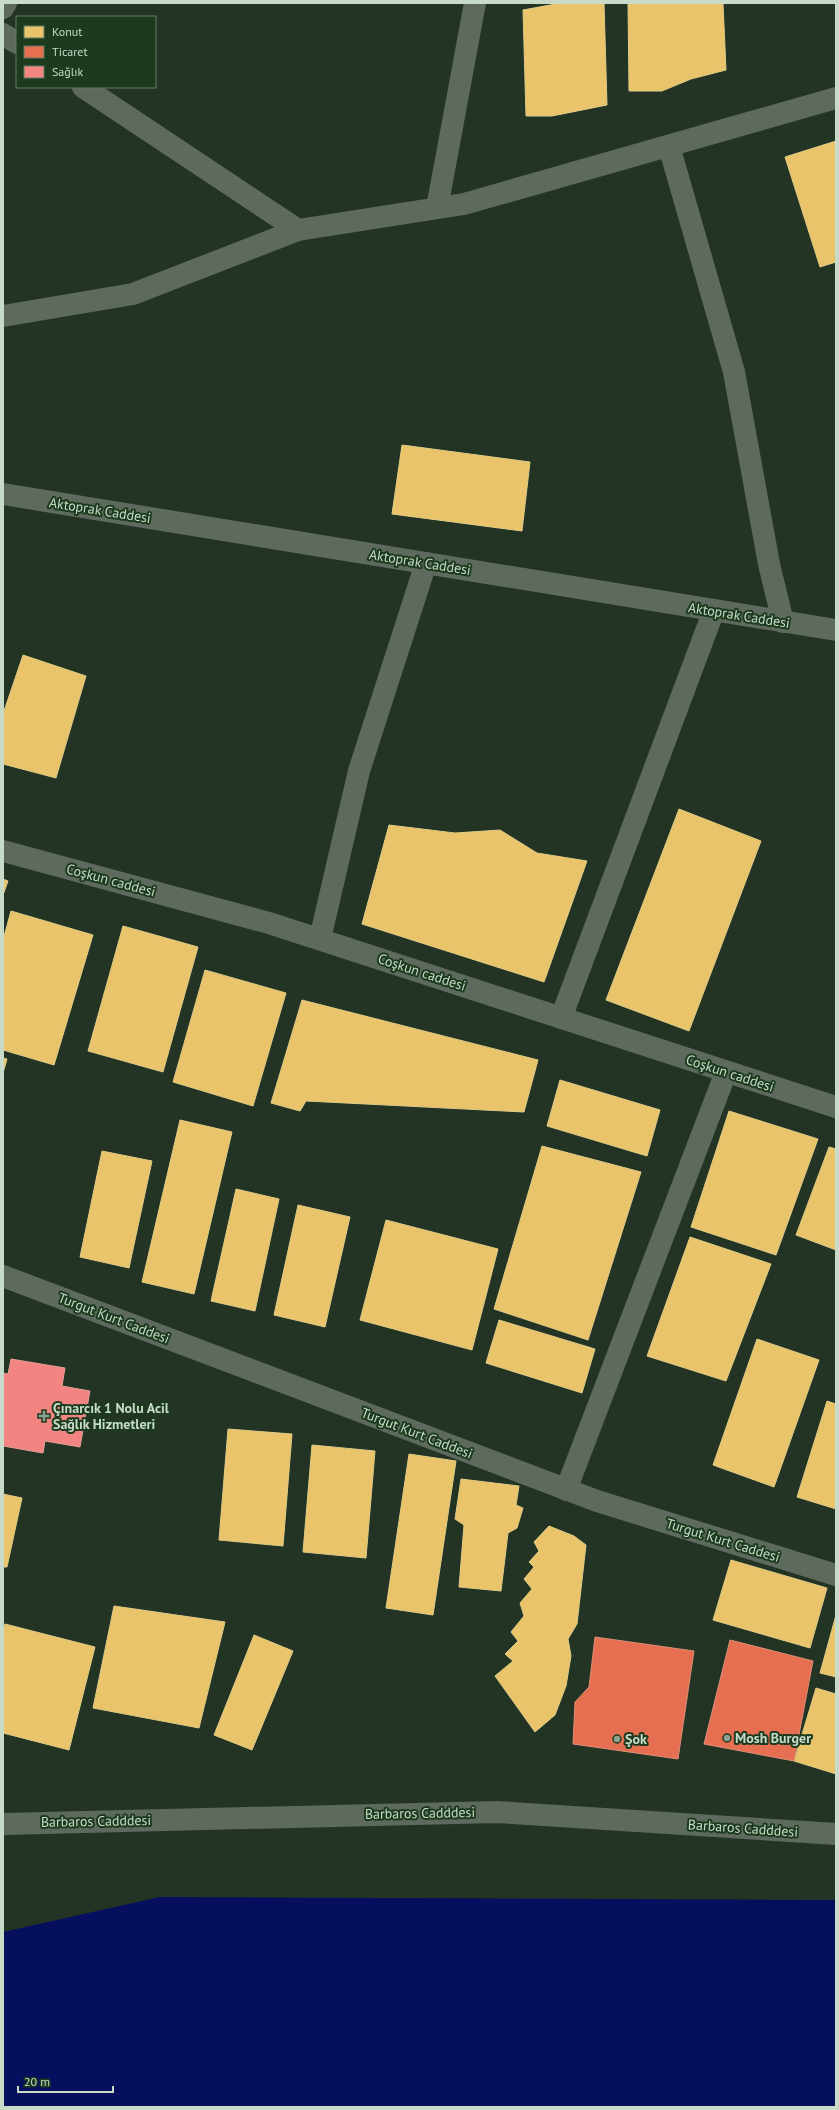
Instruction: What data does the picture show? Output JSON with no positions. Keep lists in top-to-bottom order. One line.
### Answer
{"streets":{"street":["Aktoprak Caddesi","Coşkun caddesi","Turgut Kurt Caddesi","Barbaros Cadddesi"]},"places":{"health":["Çınarcık 1 Nolu Acil Sağlık Hizmetleri"],"other":["Mosh Burger","Şok"]},"legend":["Konut","Ticaret","Sağlık"],"scale_bar":"20 m"}
